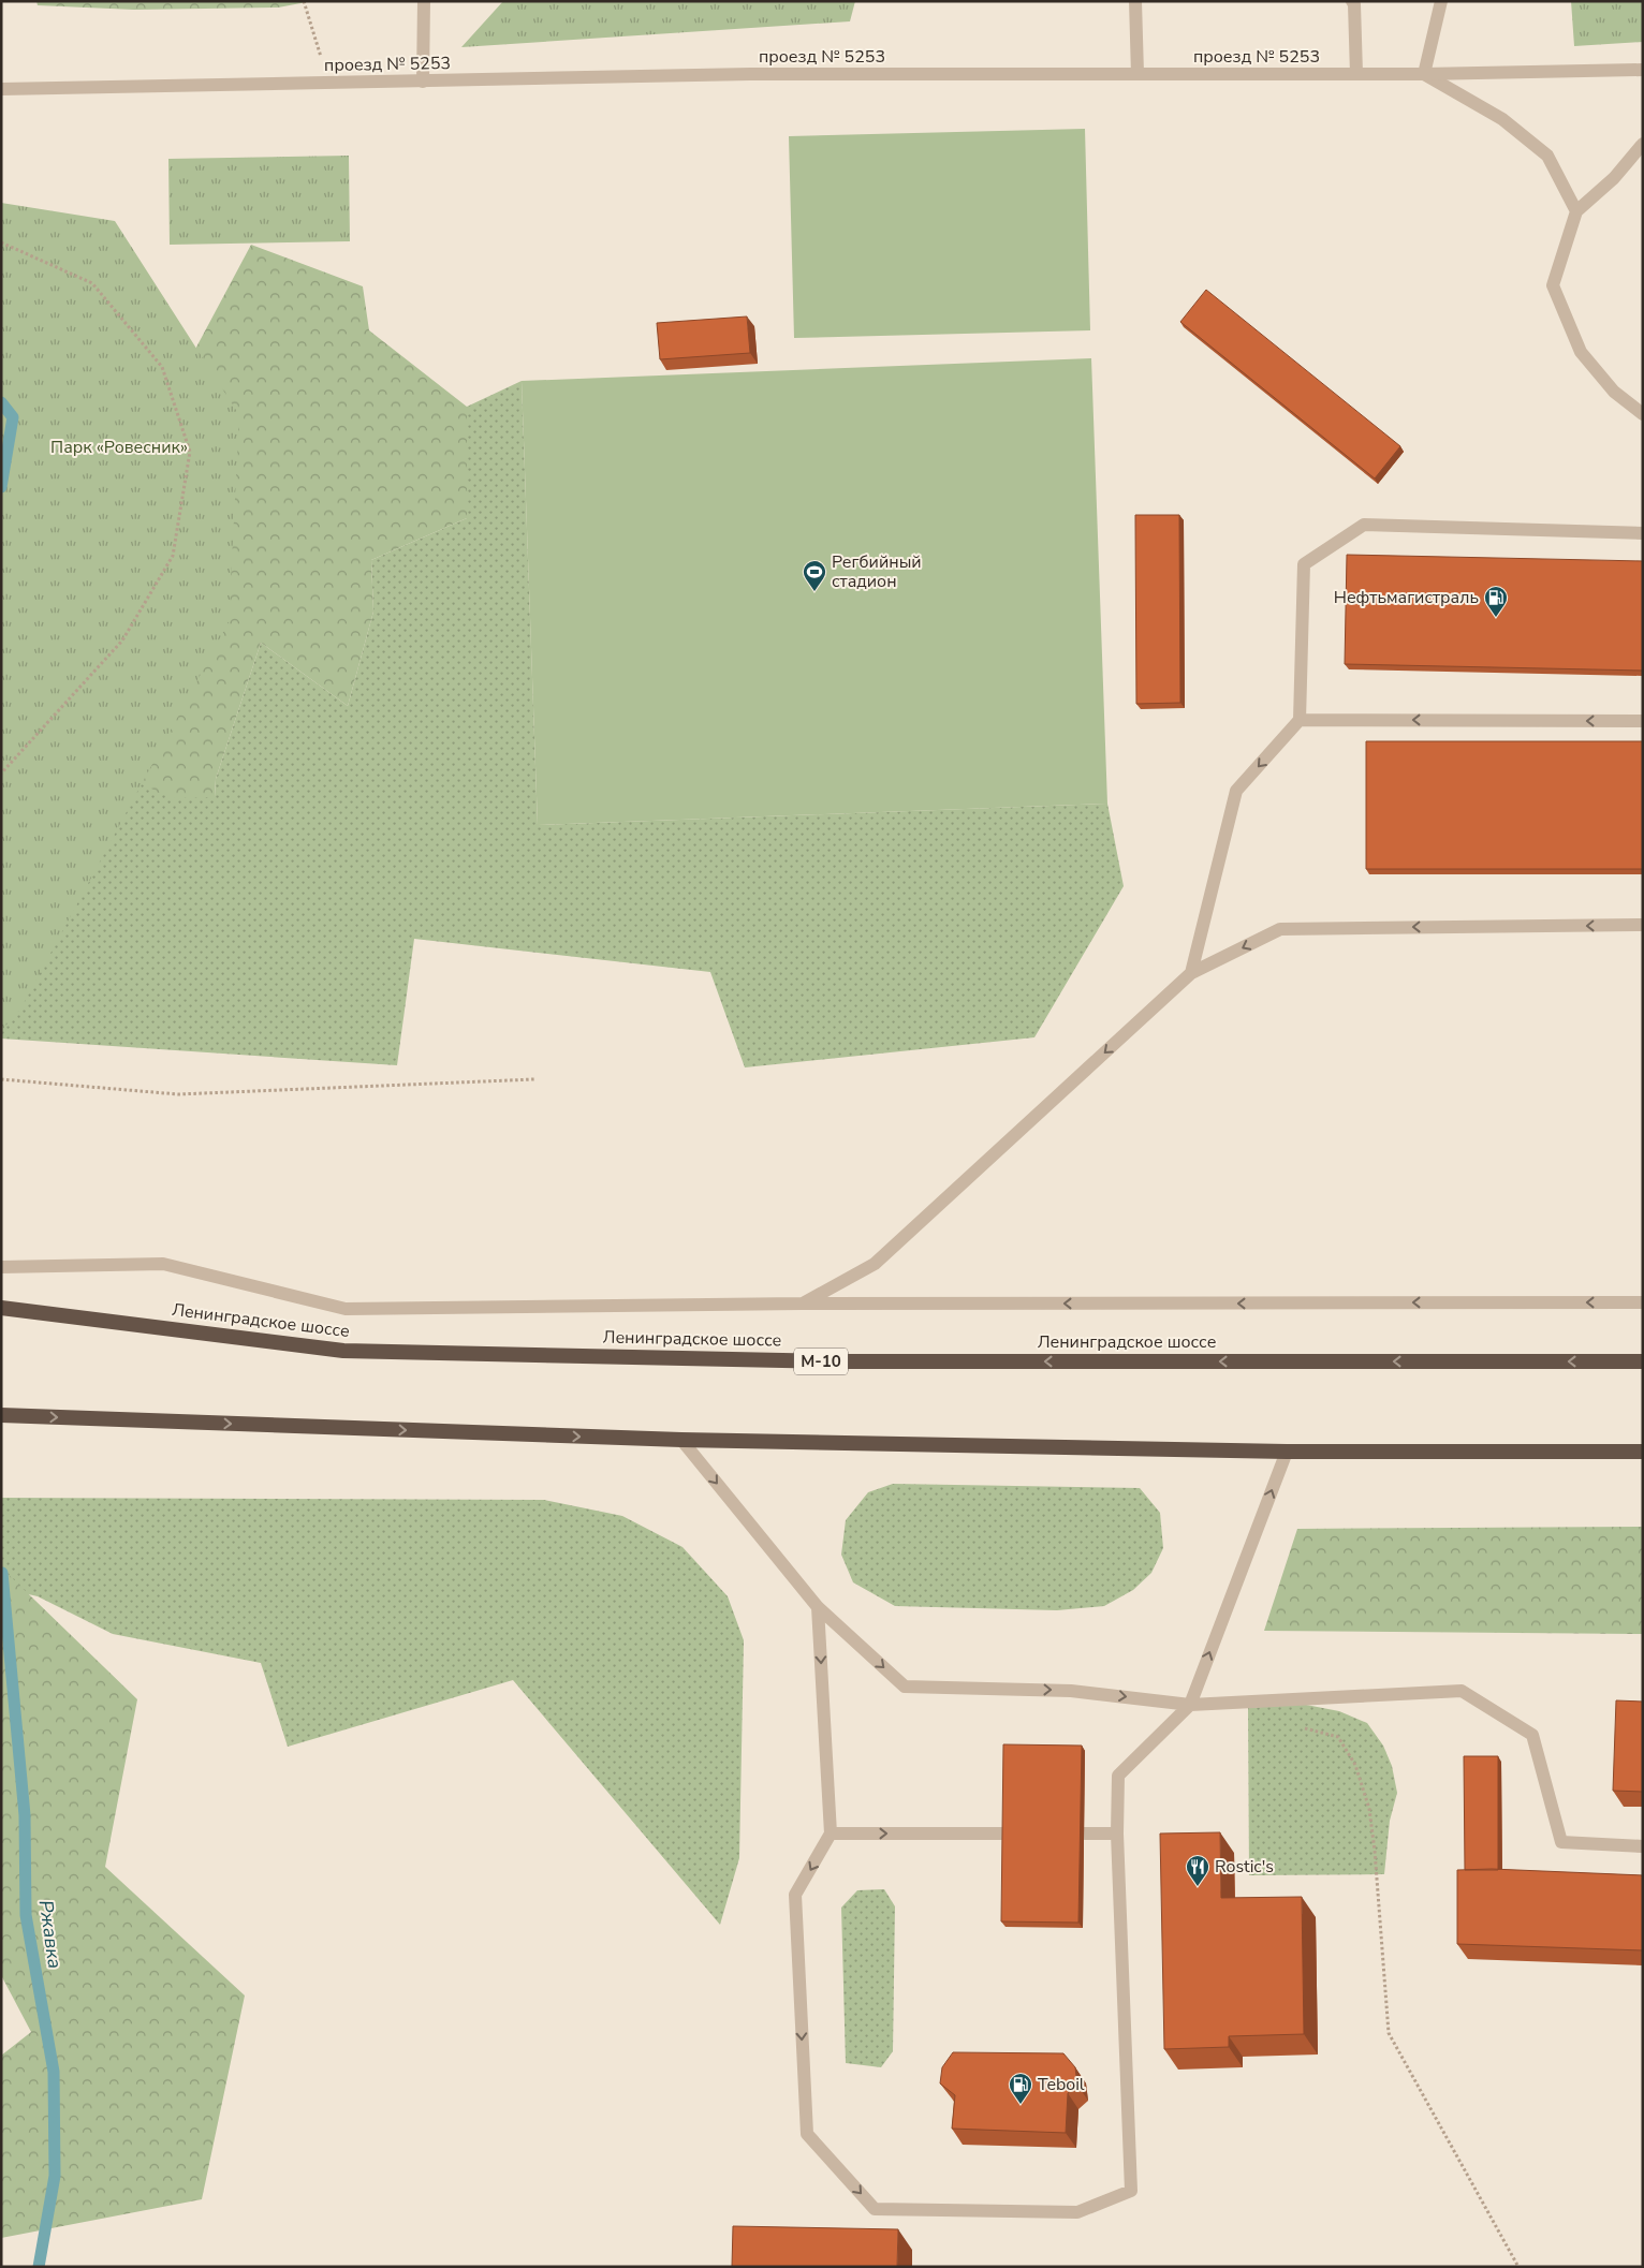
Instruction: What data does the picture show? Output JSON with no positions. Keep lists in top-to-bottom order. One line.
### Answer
{"streets":{"highway":["Ленинградское шоссе","М-10"],"street":["проезд № 5253"]},"water":["Ржавка"],"parks":["Парк «Ровесник»"],"places":{"sports":["Регбийный стадион"],"fuel station":["Нефтьмагистраль","Teboil"],"restaurant":["Rostic's"]}}
